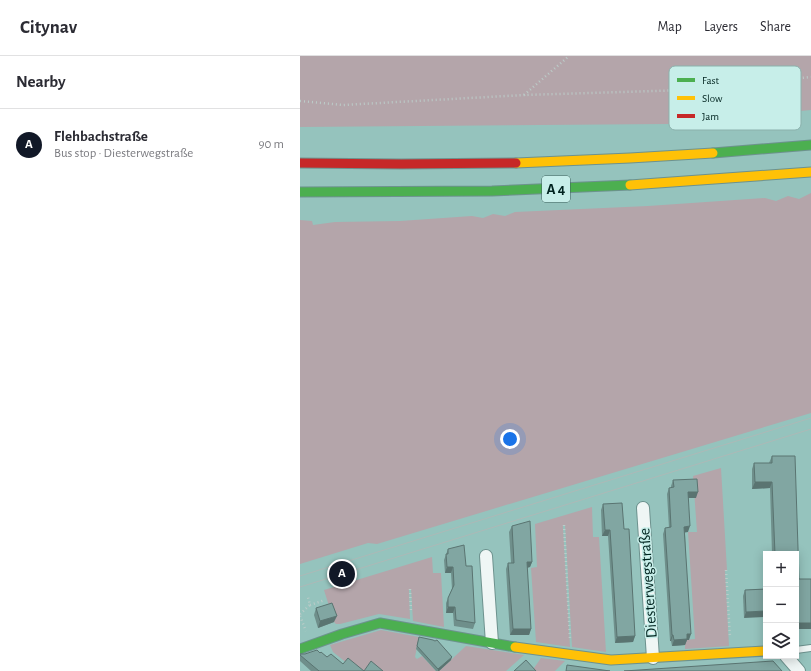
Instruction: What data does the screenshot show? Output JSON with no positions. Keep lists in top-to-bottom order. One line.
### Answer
{"streets":{"main road":["A 4","Diesterwegstraße"]},"legend":["Fast","Slow","Jam"],"page":{"header":"Citynav","nav":["Map","Layers","Share"],"heading":"Nearby","list":[{"mark":"A","name":"Flehbachstraße","note":"Bus stop · Diesterwegstraße","value":"90 m"}],"map_buttons":["+","−"],"pins":"A"}}
